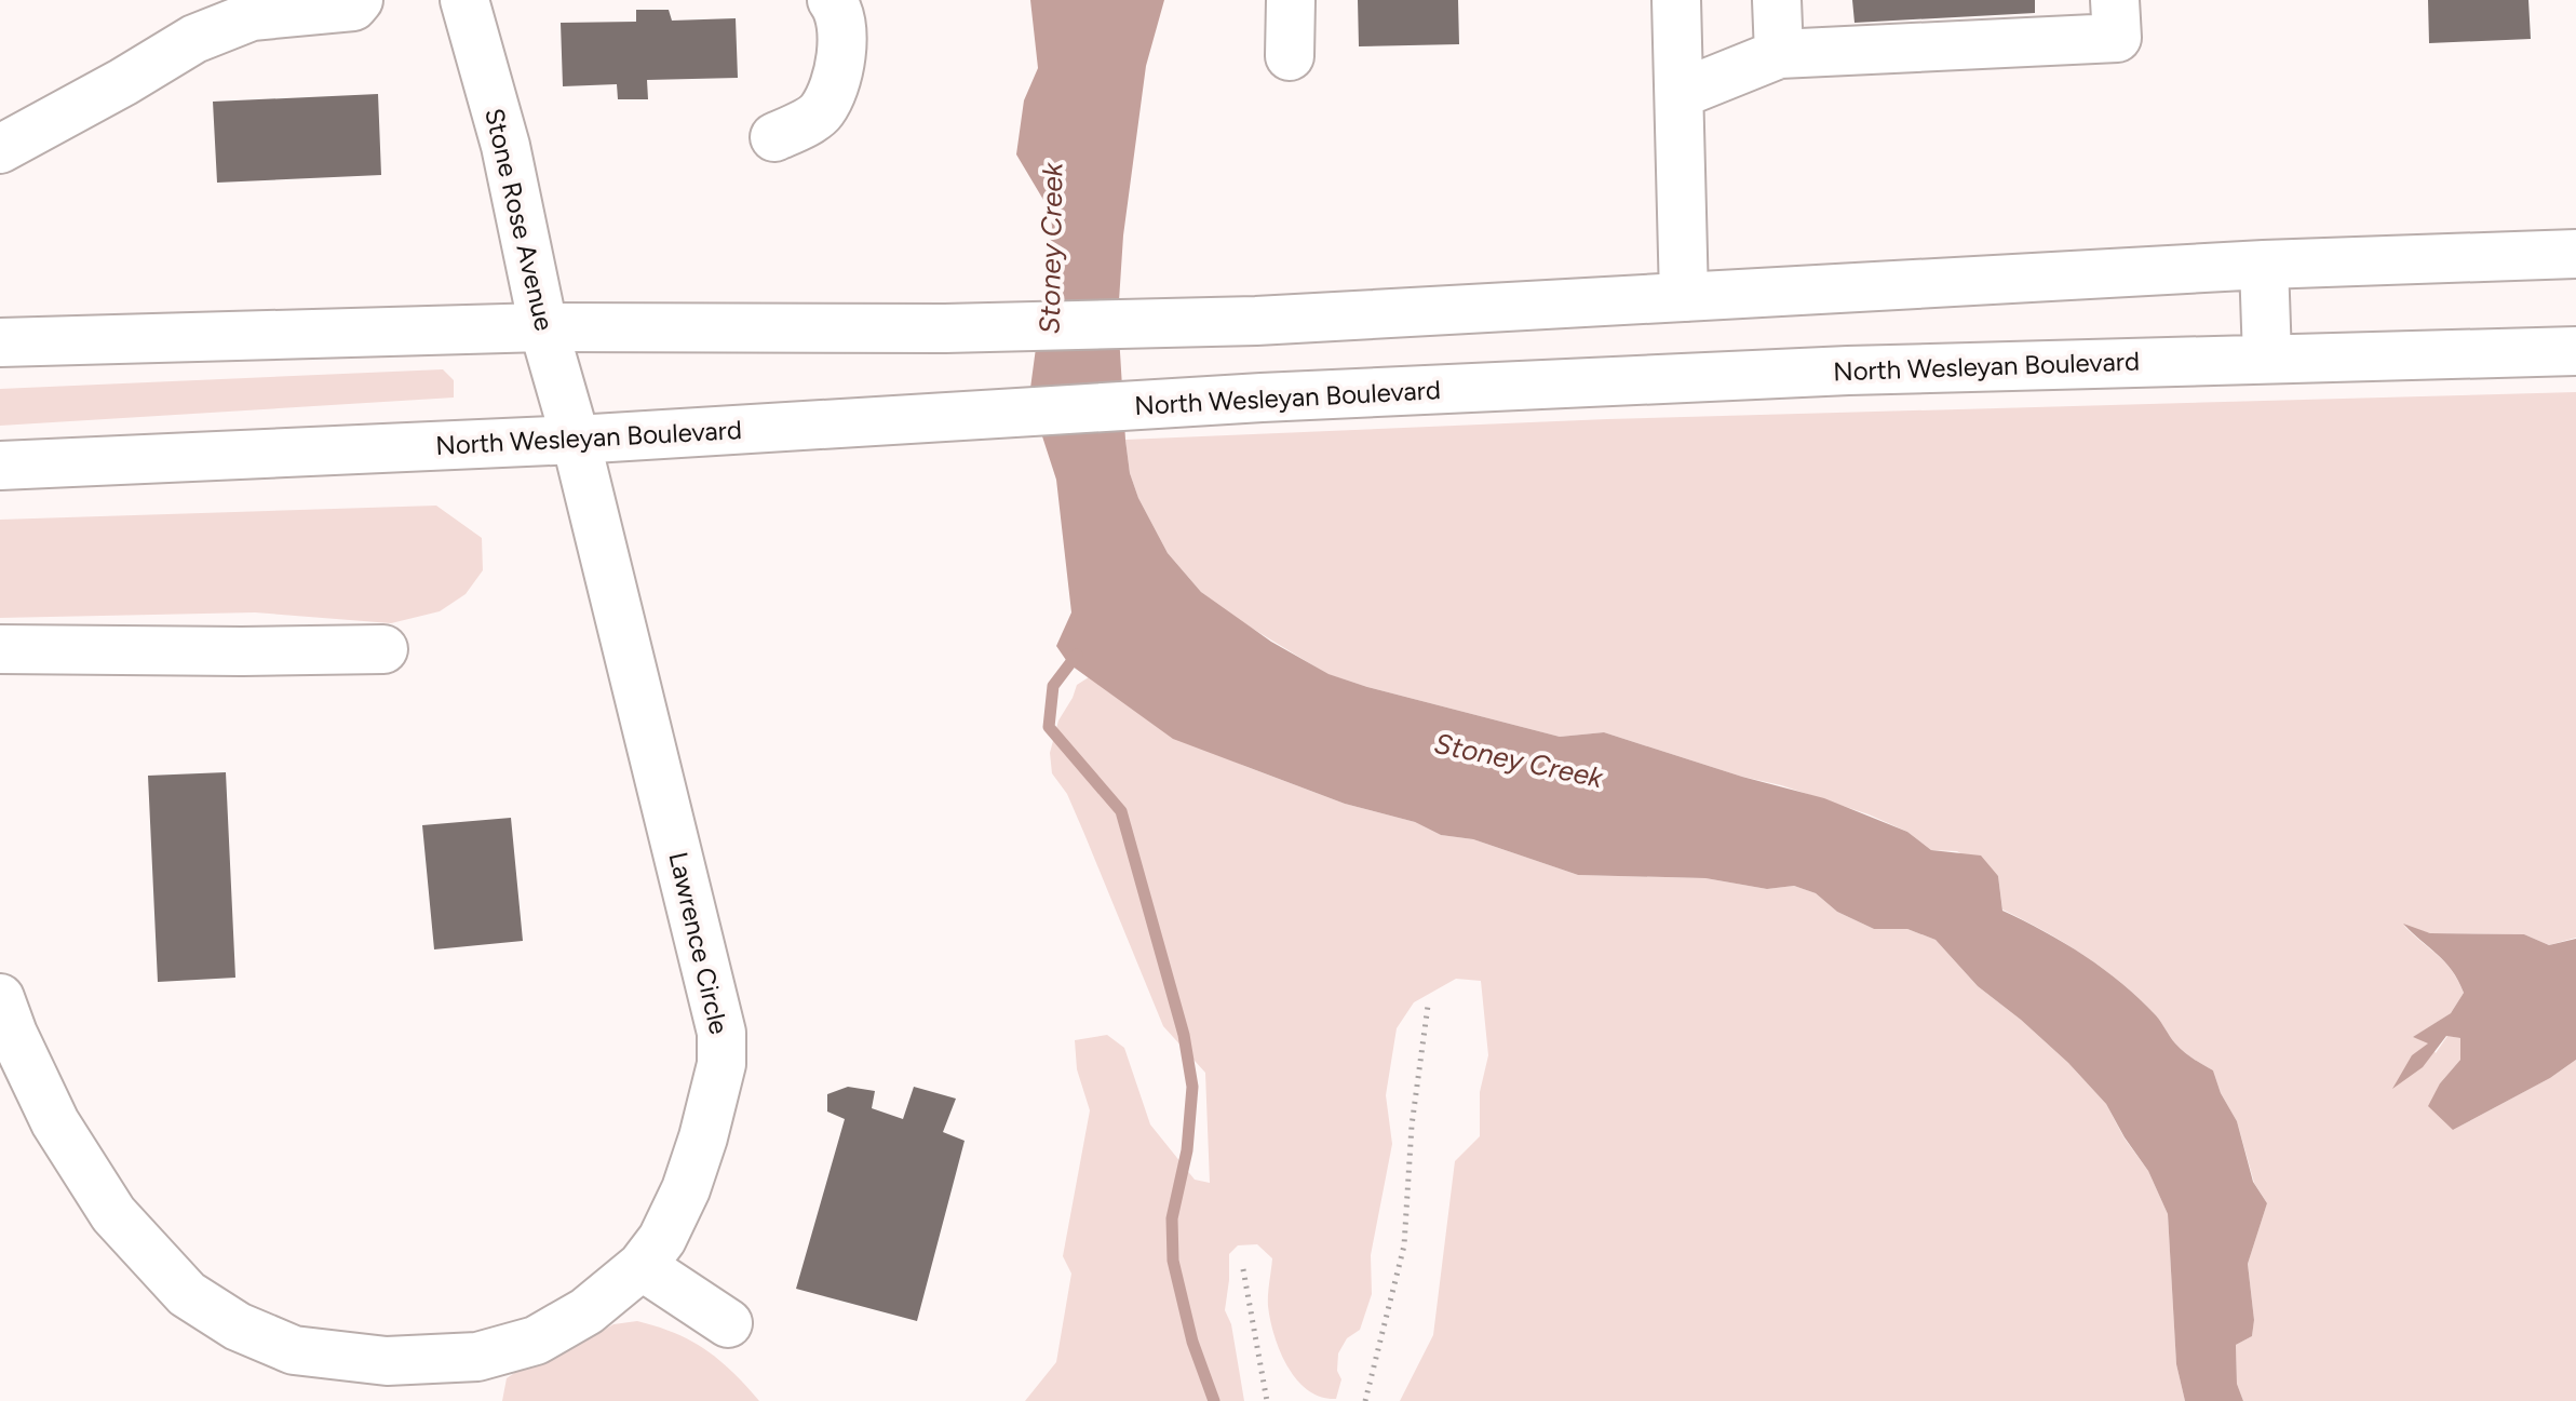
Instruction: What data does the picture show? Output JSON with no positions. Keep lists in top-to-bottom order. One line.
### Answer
{"streets":{"main road":["Stone Rose Avenue","North Wesleyan Boulevard","Lawrence Circle"]},"crossings":[["Stone Rose Avenue","North Wesleyan Boulevard"],["Stone Rose Avenue","Lawrence Circle"],["North Wesleyan Boulevard","Lawrence Circle"]],"water":["Stoney Creek"]}
